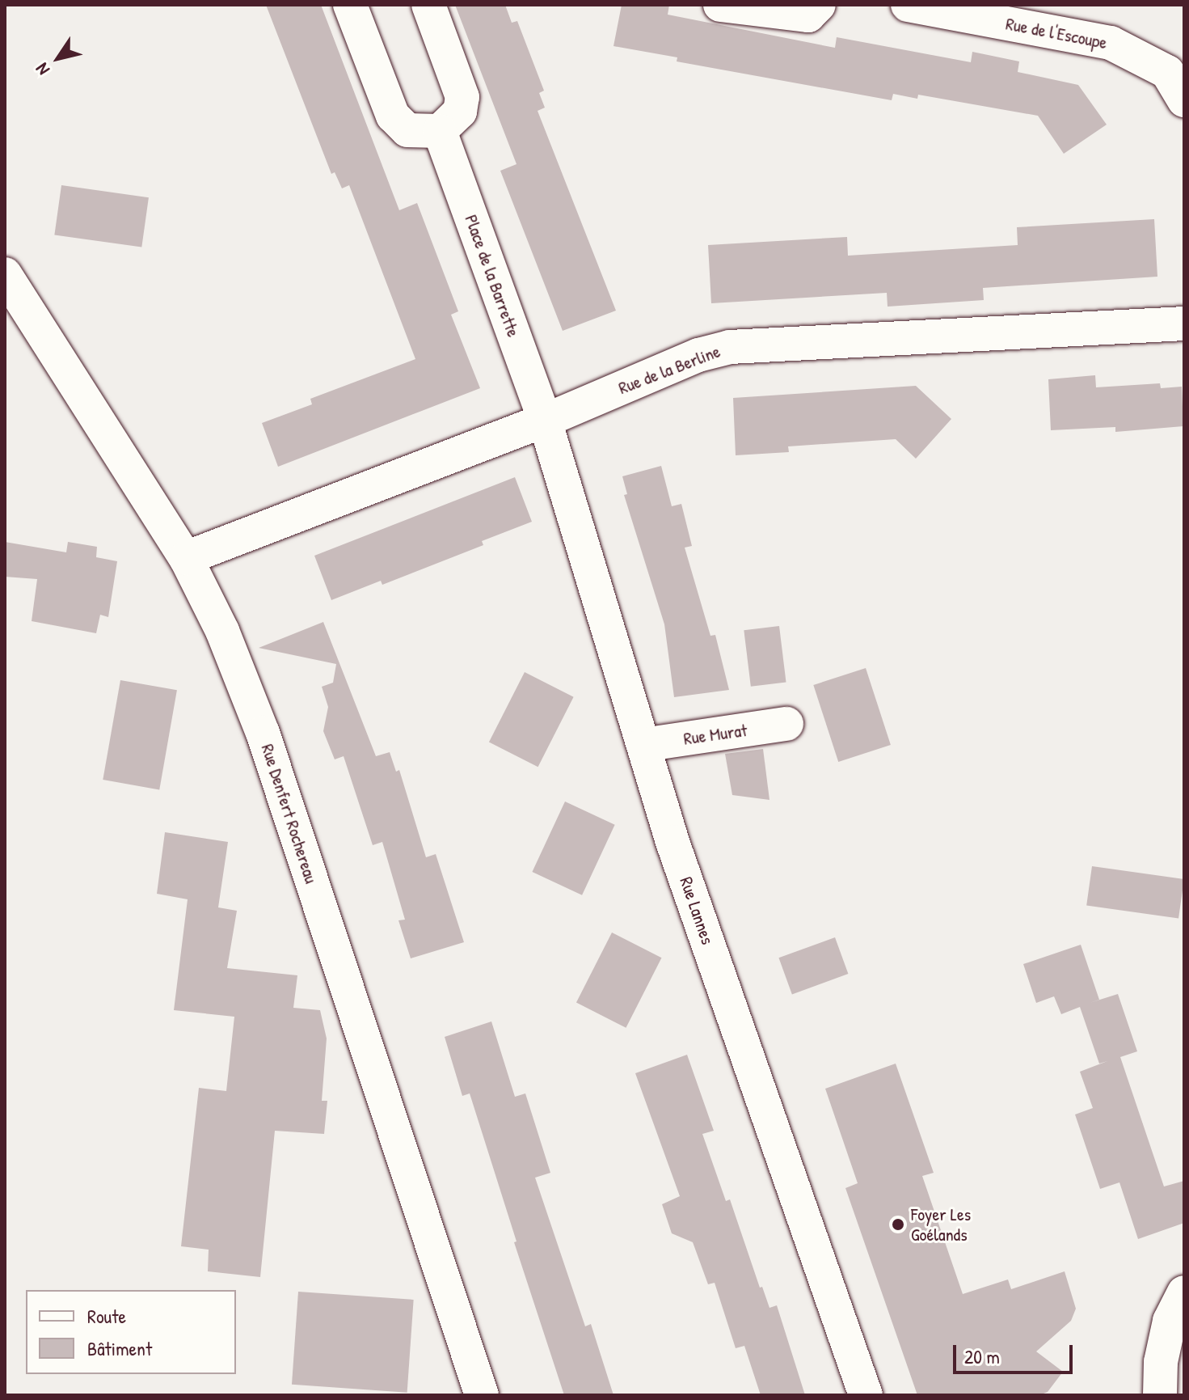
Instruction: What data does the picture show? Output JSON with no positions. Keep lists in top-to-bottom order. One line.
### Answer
{"streets":{"street":["Rue de l'Escoupe","Place de la Barrette","Rue de la Berline","Rue Murat","Rue Denfert Rochereau","Rue Lannes"]},"crossings":[["Place de la Barrette","Rue de la Berline"],["Place de la Barrette","Rue Lannes"],["Rue de la Berline","Rue Denfert Rochereau"],["Rue de la Berline","Rue Lannes"],["Rue Murat","Rue Lannes"]],"places":["Foyer Les Goélands"],"legend":["Route","Bâtiment"],"scale_bar":"20 m","north":"bottom left"}
